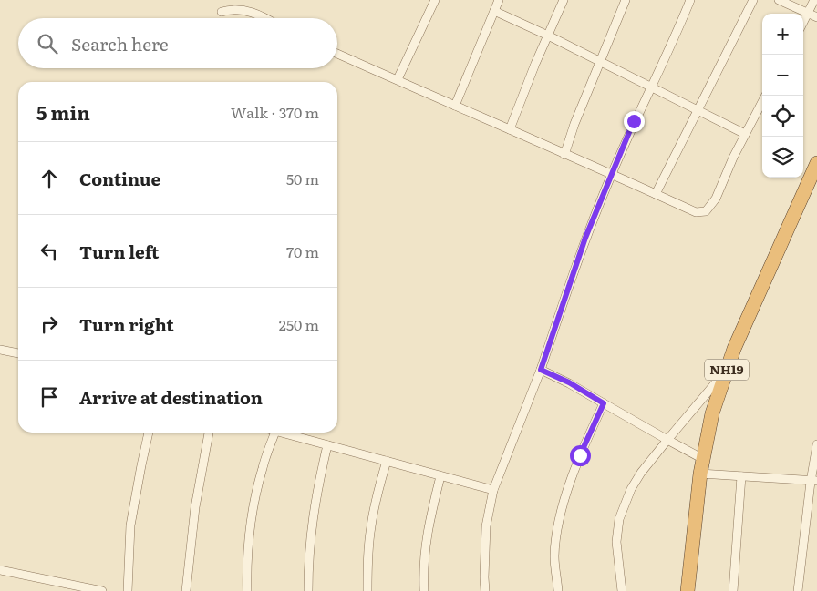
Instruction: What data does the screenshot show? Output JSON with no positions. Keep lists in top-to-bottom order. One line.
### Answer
{"streets":{"highway":["NH19"]},"page":{"map_buttons":["+","−"],"search":"Search here","heading":["5 min","Walk · 370 m"],"list":[["Continue","50 m"],["Turn left","70 m"],["Turn right","250 m"],"Arrive at destination"]}}
